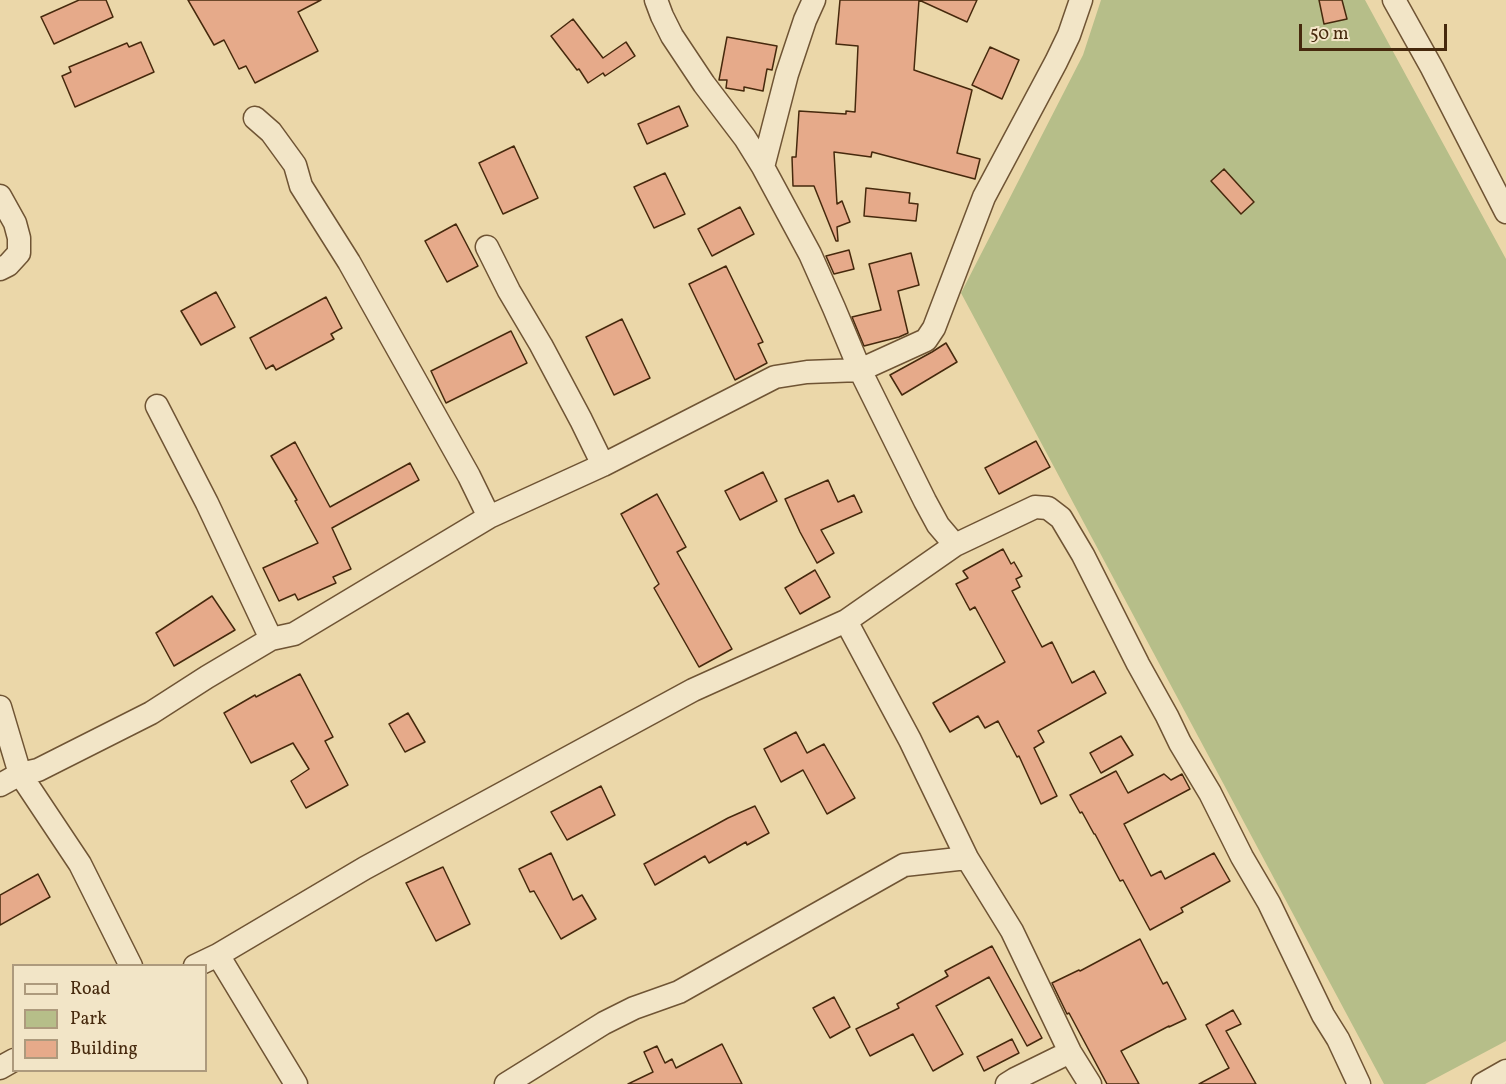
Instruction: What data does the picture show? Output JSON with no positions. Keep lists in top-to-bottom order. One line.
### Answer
{"legend":["Road","Park","Building"],"scale_bar":"50 m"}
